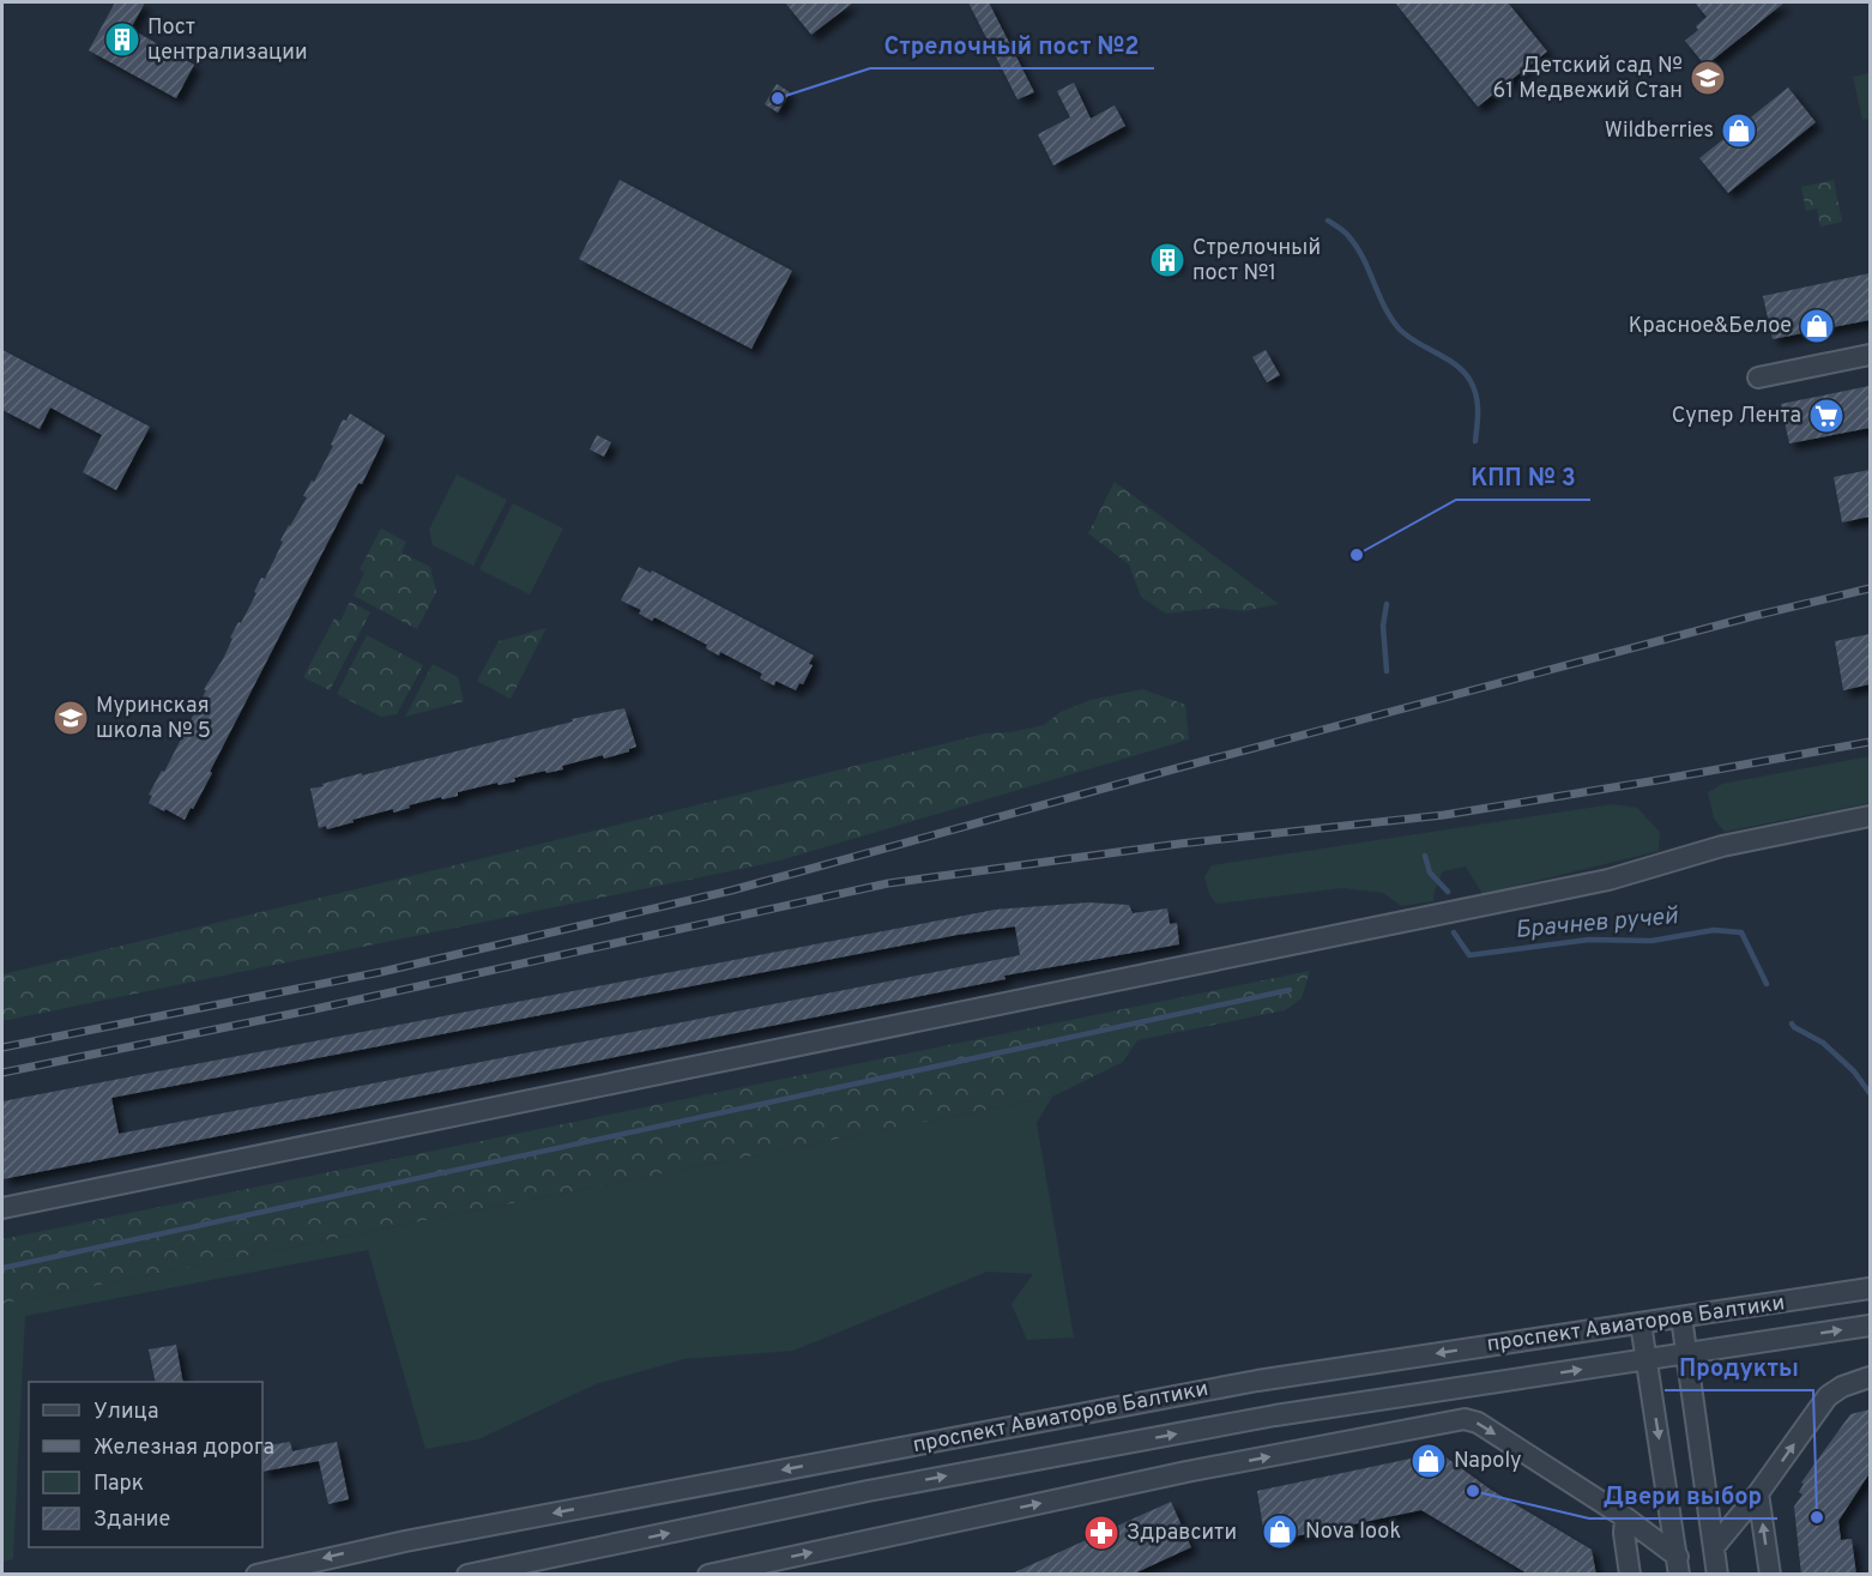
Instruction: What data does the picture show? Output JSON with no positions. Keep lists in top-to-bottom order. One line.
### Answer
{"streets":{"street":["проспект Авиаторов Балтики"]},"water":["Брачнев ручей"],"places":{"building":["Пост централизации","Стрелочный пост №1"],"school or university":["Детский сад № 61 Медвежий Стан","Муринская школа № 5"],"other":["Стрелочный пост №2","КПП № 3","Двери выбор","Продукты"],"shop":["Wildberries","Красное&Белое","Napoly","Nova look"],"supermarket":["Супер Лента"],"pharmacy":["Здравсити"]},"legend":["Улица","Железная дорога","Парк","Здание"]}
